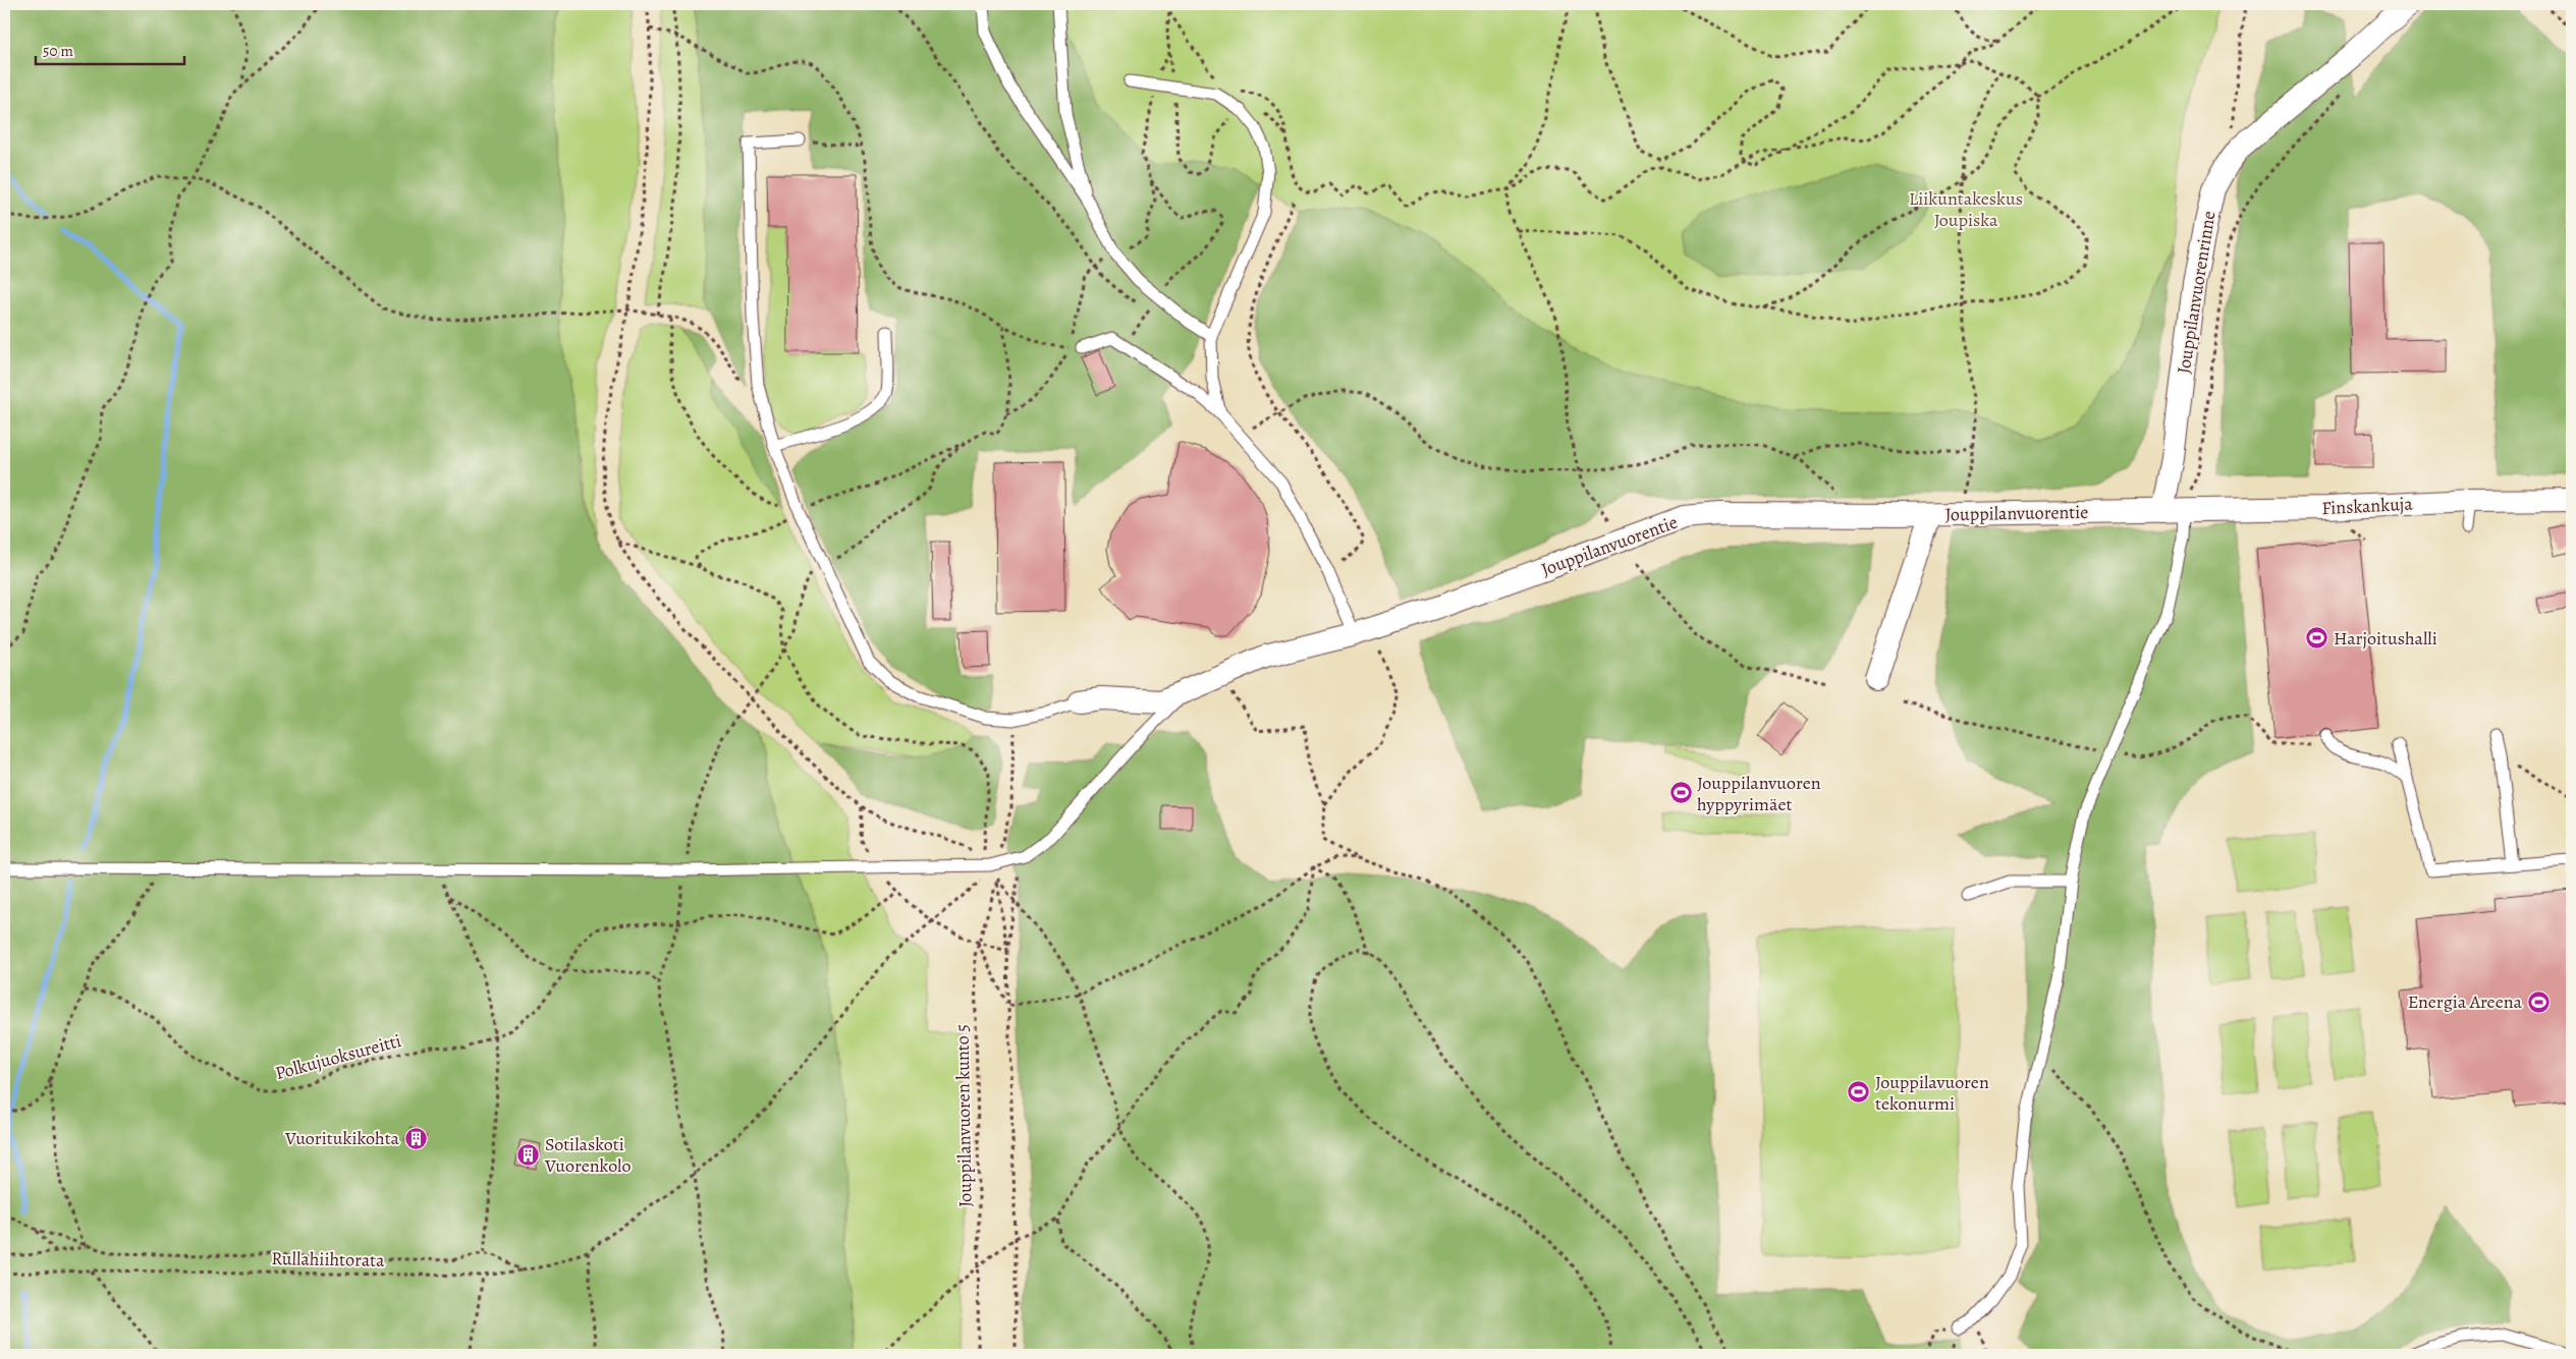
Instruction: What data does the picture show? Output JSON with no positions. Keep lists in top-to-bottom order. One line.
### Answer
{"streets":{"street":["Jouppilanvuorenrinne","Finskankuja","Jouppilanvuorentie"],"path":["Polkujuoksureitti","Jouppilanvuoren kunto 5","Rullahiihtorata"]},"crossings":[["Jouppilanvuorenrinne","Finskankuja"],["Jouppilanvuorenrinne","Jouppilanvuorentie"],["Finskankuja","Jouppilanvuorentie"]],"parks":["Liikuntakeskus Joupiska"],"places":{"sports":["Harjoitushalli","Jouppilanvuoren hyppyrimäet","Energia Areena","Jouppilavuoren tekonurmi"],"building":["Vuoritukikohta","Sotilaskoti Vuorenkolo"]},"scale_bar":"50 m"}
